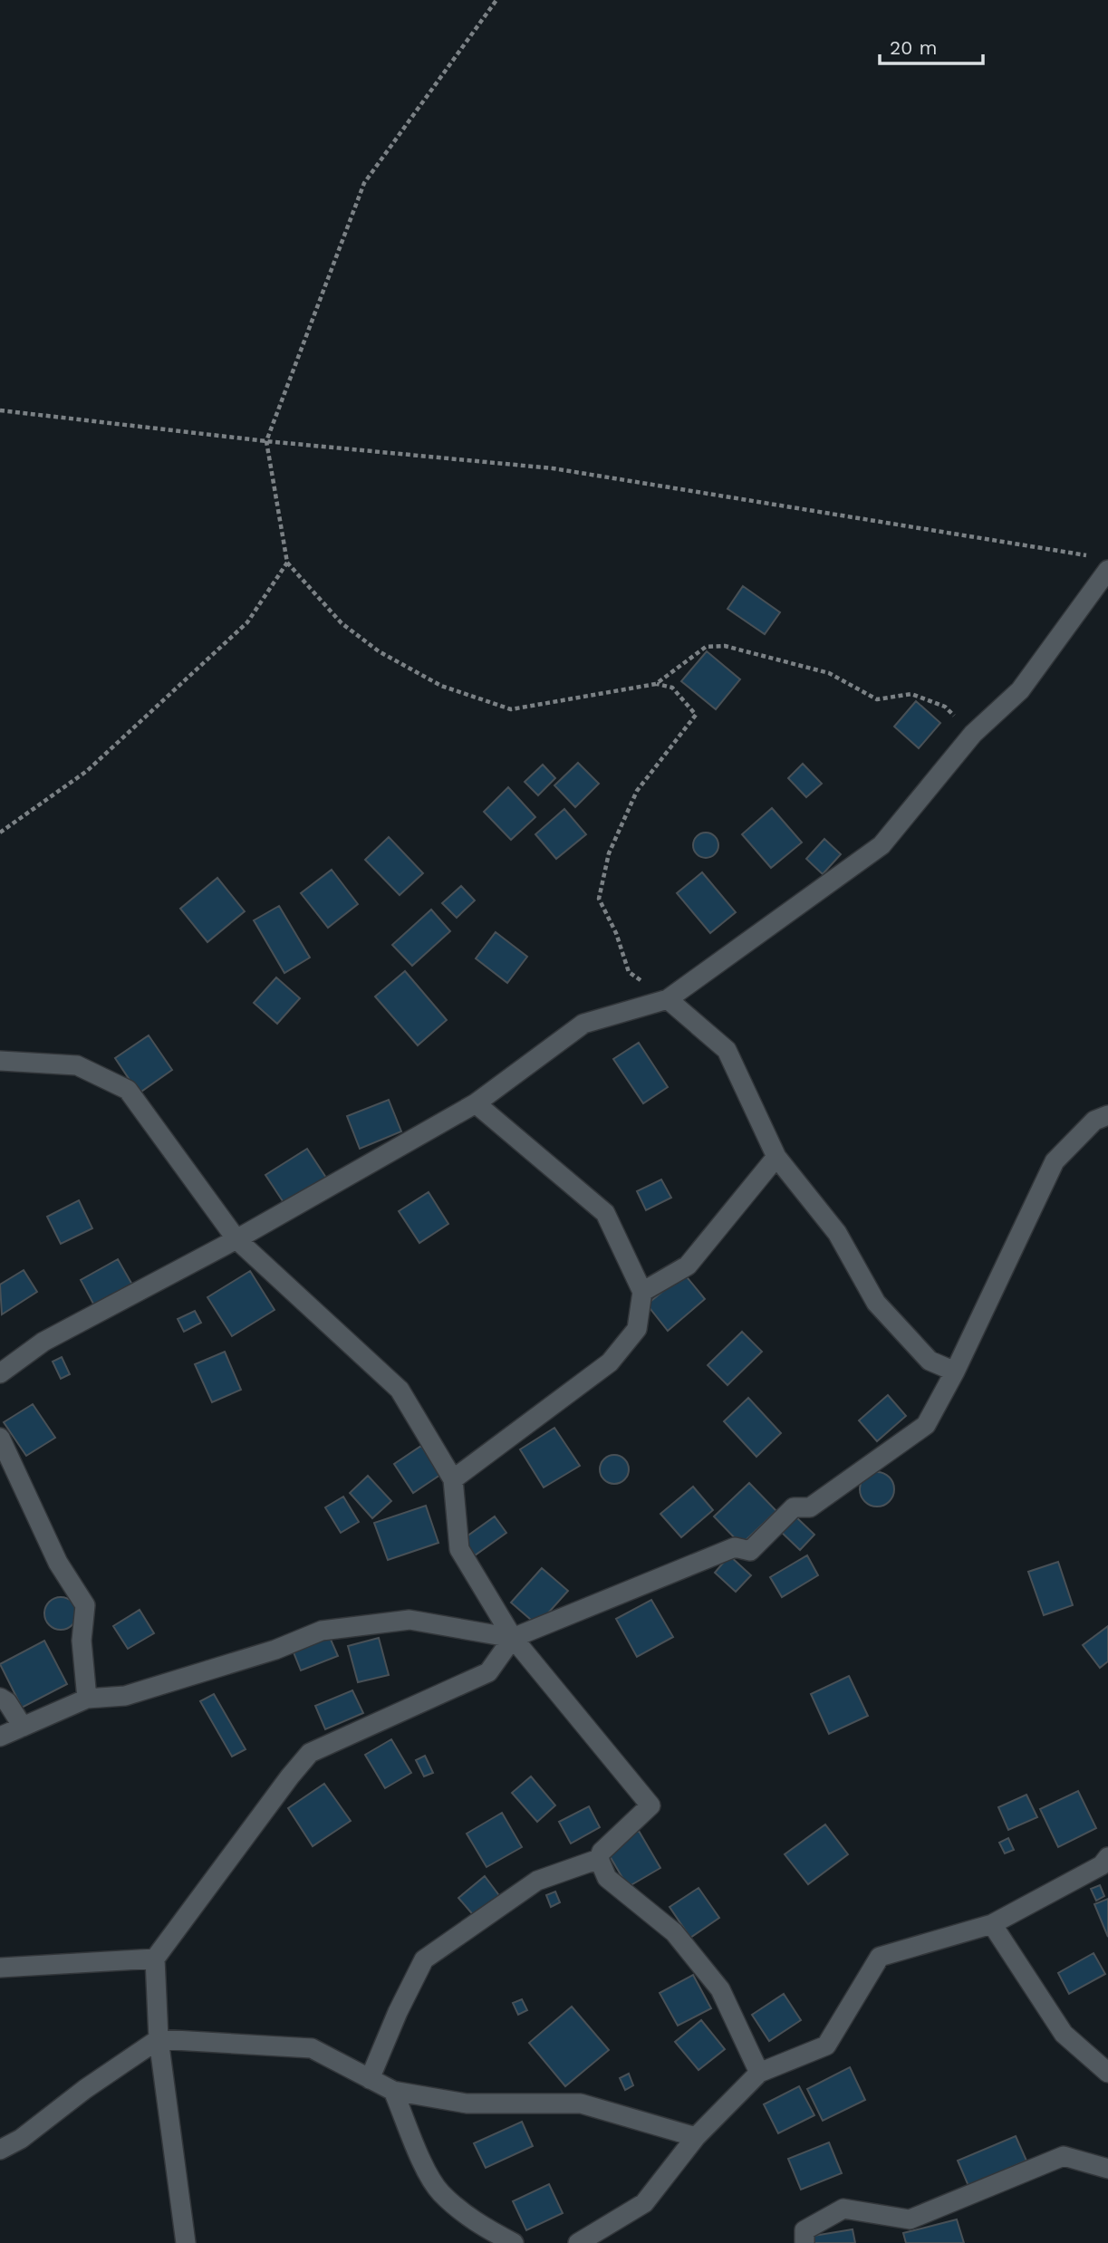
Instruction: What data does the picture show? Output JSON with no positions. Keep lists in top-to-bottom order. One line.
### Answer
{"scale_bar":"20 m"}
